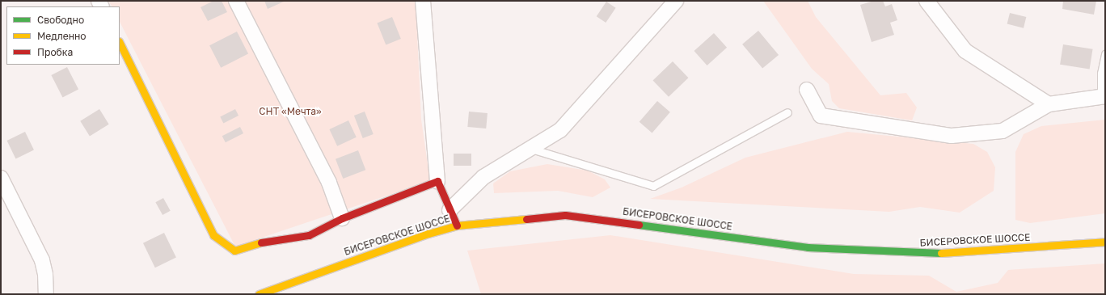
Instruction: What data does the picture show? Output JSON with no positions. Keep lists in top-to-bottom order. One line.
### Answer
{"streets":{"main road":["БИСЕРОВСКОЕ ШОССЕ"]},"parks":["СНТ «Мечта»"],"legend":["Свободно","Медленно","Пробка"]}
